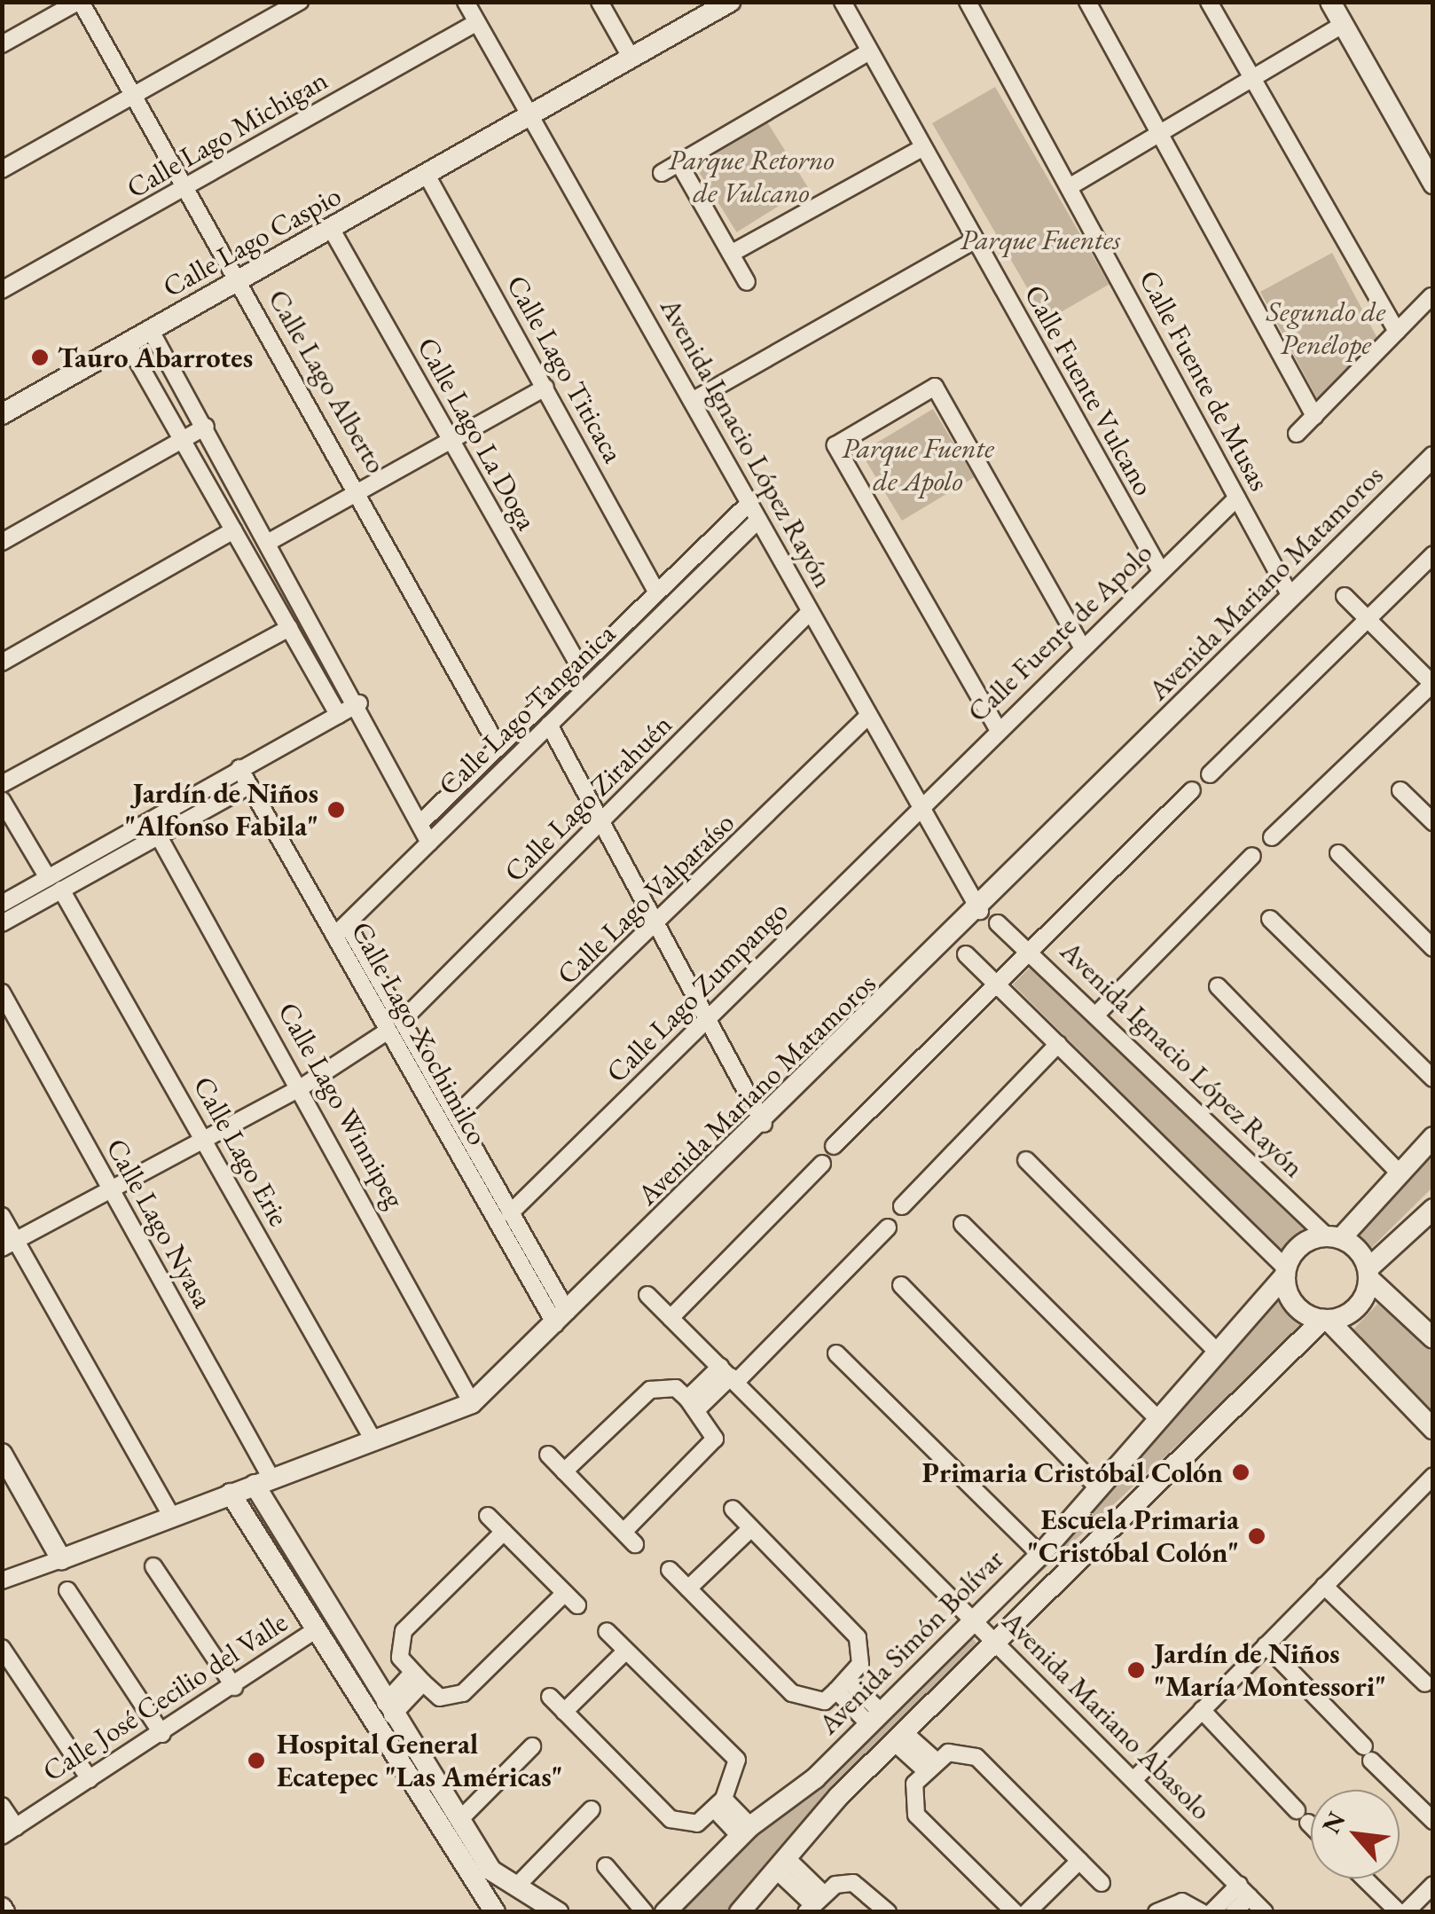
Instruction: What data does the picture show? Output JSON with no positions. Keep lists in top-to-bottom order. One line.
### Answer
{"streets":{"street":["Calle Lago Michigan","Calle Lago Caspio","Calle Lago Titicaca","Calle Fuente de Musas","Calle Lago Alberto","Calle Fuente Vulcano","Calle Lago La Doga","Avenida Ignacio López Rayón","Avenida Mariano Matamoros","Calle Fuente de Apolo","Calle Lago Tanganica","Calle Lago Zirahuén","Calle Lago Valparaíso","Calle Lago Zumpango","Calle Lago Xochimilco","Calle Lago Winnipeg","Calle Lago Erie","Calle Lago Nyasa","Avenida Simón Bolívar","Calle José Cecilio del Valle","Avenida Mariano Abasolo"]},"crossings":[["Calle Lago Michigan","Calle Lago Alberto"],["Calle Lago Michigan","Avenida Ignacio López Rayón"],["Calle Lago Caspio","Calle Lago Titicaca"],["Calle Lago Caspio","Calle Lago Alberto"],["Calle Lago Caspio","Calle Lago La Doga"],["Calle Lago Caspio","Avenida Ignacio López Rayón"],["Calle Lago Titicaca","Calle Lago Tanganica"],["Calle Fuente de Musas","Avenida Mariano Matamoros"],["Calle Fuente de Musas","Calle Fuente de Apolo"],["Calle Lago Alberto","Calle Lago Tanganica"],["Calle Fuente Vulcano","Calle Fuente de Apolo"],["Calle Lago La Doga","Calle Lago Tanganica"],["Avenida Ignacio López Rayón","Avenida Mariano Matamoros"],["Avenida Ignacio López Rayón","Calle Fuente de Apolo"],["Avenida Ignacio López Rayón","Calle Lago Tanganica"],["Avenida Ignacio López Rayón","Calle Lago Zirahuén"],["Avenida Ignacio López Rayón","Calle Lago Valparaíso"],["Avenida Ignacio López Rayón","Calle Lago Zumpango"],["Avenida Ignacio López Rayón","Avenida Simón Bolívar"],["Avenida Mariano Matamoros","Calle Lago Xochimilco"],["Avenida Mariano Matamoros","Calle Lago Winnipeg"],["Avenida Mariano Matamoros","Calle Lago Erie"],["Avenida Mariano Matamoros","Calle Lago Nyasa"],["Calle Fuente de Apolo","Calle Lago Zumpango"],["Calle Lago Tanganica","Calle Lago Xochimilco"],["Calle Lago Zirahuén","Calle Lago Xochimilco"],["Calle Lago Valparaíso","Calle Lago Xochimilco"],["Calle Lago Zumpango","Calle Lago Xochimilco"],["Avenida Simón Bolívar","Avenida Mariano Abasolo"]],"parks":["Parque Retorno de Vulcano","Parque Fuentes","Segundo de Penélope","Parque Fuente de Apolo"],"places":["Tauro Abarrotes","Jardín de Niños \"Alfonso Fabila\"","Primaria Cristóbal Colón","Escuela Primaria \"Cristóbal Colón\"","Jardín de Niños \"María Montessori\"","Hospital General Ecatepec \"Las Américas\""],"north":"top left"}
